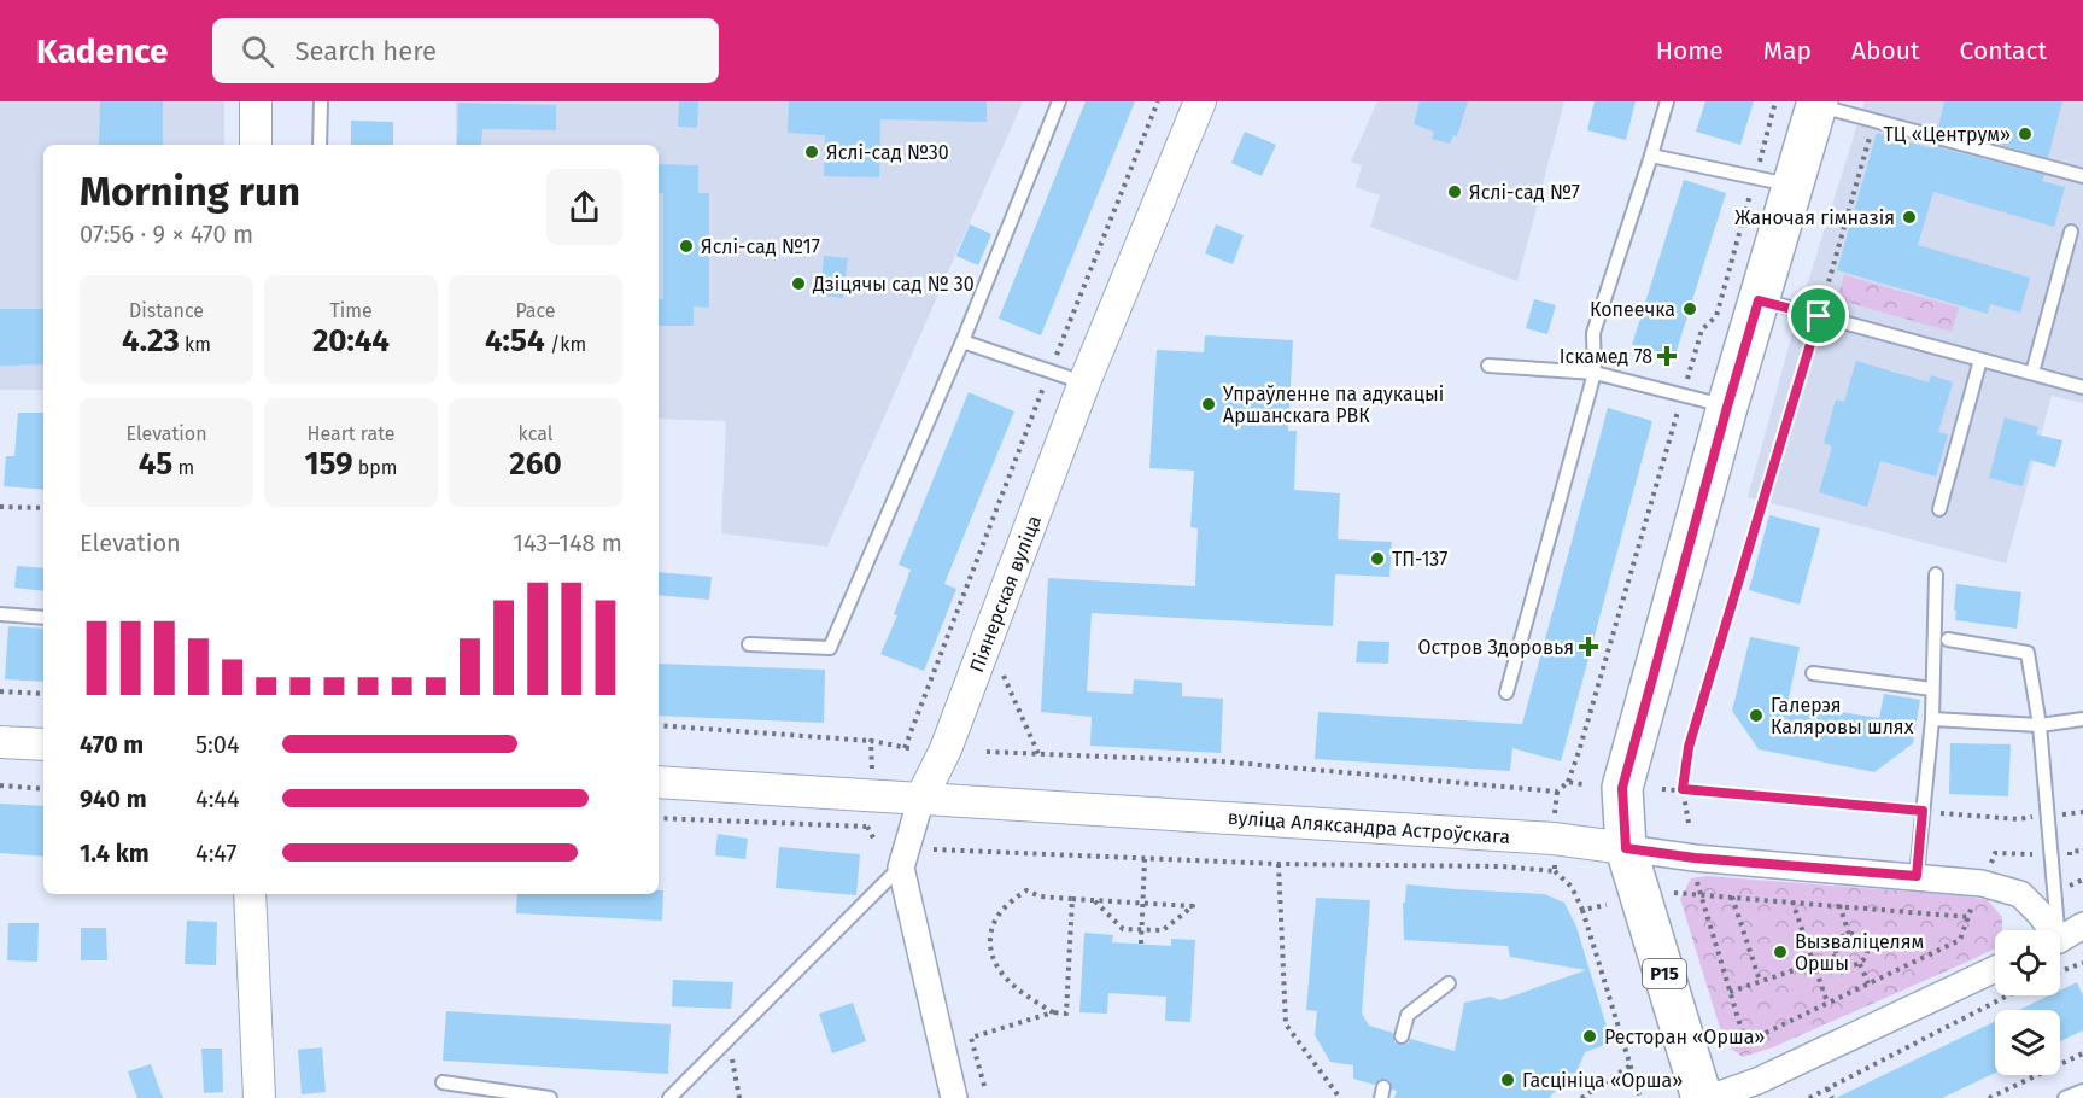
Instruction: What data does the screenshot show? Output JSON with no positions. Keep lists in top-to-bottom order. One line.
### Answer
{"streets":{"main road":["Р15"],"street":["Піянерская вуліца","вуліца Аляксандра Астроўскага"]},"crossings":[["Піянерская вуліца","вуліца Аляксандра Астроўскага"],["вуліца Аляксандра Астроўскага","Р15"]],"places":{"other":["ТЦ «Центрум»","Яслі-сад №30","Яслі-сад №7","Жаночая гімназія","Яслі-сад №17","Дзіцячы сад № 30","Копеечка","Упраўленне па адукацыі Аршанскага РВК","ТП-137","Галерэя Каляровы шлях","Вызваліцелям Оршы","Ресторан «Орша»","Гасцініца «Орша»"],"health":["Іскамед 78","Остров Здоровья"]},"page":{"header":"Kadence","search":"Search here","nav":["Home","Map","About","Contact"],"heading":["Morning run","07:56 · 9 × 470 m"],"stats":[["Distance","4.23 km"],["Time","20:44"],["Pace","4:54 /km"],["Elevation","45 m"],["Heart rate","159 bpm"],["kcal","260"]],"chart":["Elevation","143–148 m"],"list":[{"name":"470 m","note":"5:04"},{"name":"940 m","note":"4:44"},{"name":"1.4 km","note":"4:47"}]}}
